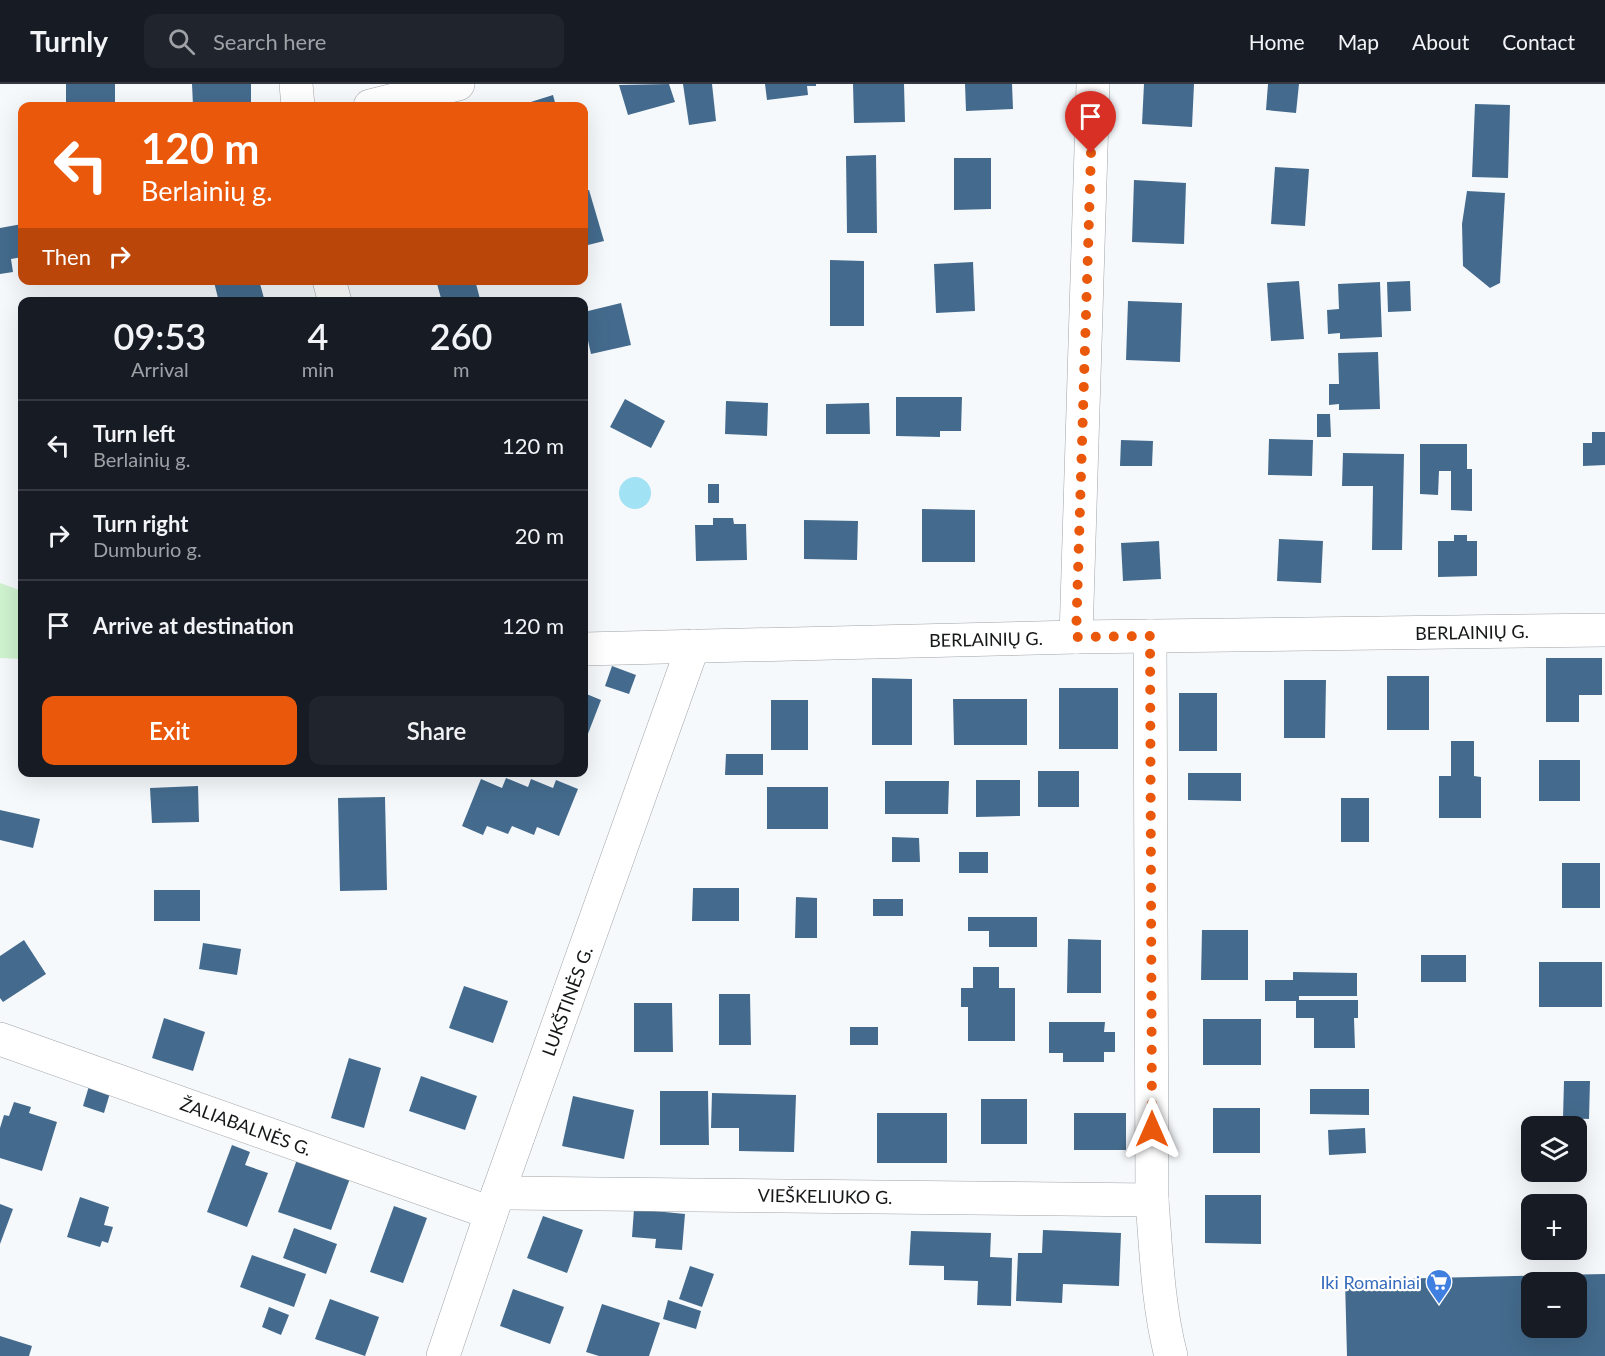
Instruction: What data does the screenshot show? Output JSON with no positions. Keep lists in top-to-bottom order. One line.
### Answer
{"streets":{"street":["BERLAINIŲ G.","LUKŠTINĖS G.","ŽALIABALNĖS G.","VIEŠKELIUKO G."]},"crossings":[["BERLAINIŲ G.","LUKŠTINĖS G."],["LUKŠTINĖS G.","ŽALIABALNĖS G."],["LUKŠTINĖS G.","VIEŠKELIUKO G."],["ŽALIABALNĖS G.","VIEŠKELIUKO G."]],"places":{"supermarket":["Iki Romainiai"]},"page":{"header":"Turnly","search":"Search here","nav":["Home","Map","About","Contact"],"turn":["120 m","Berlainių g."],"then":"Then","eta":["09:53","Arrival","4","min","260","m"],"list":[{"name":"Turn left","note":"Berlainių g.","value":"120 m"},{"name":"Turn right","note":"Dumburio g.","value":"20 m"},{"name":"Arrive at destination","value":"120 m"}],"buttons":["Exit","Share"],"map_buttons":["+","−"]}}
